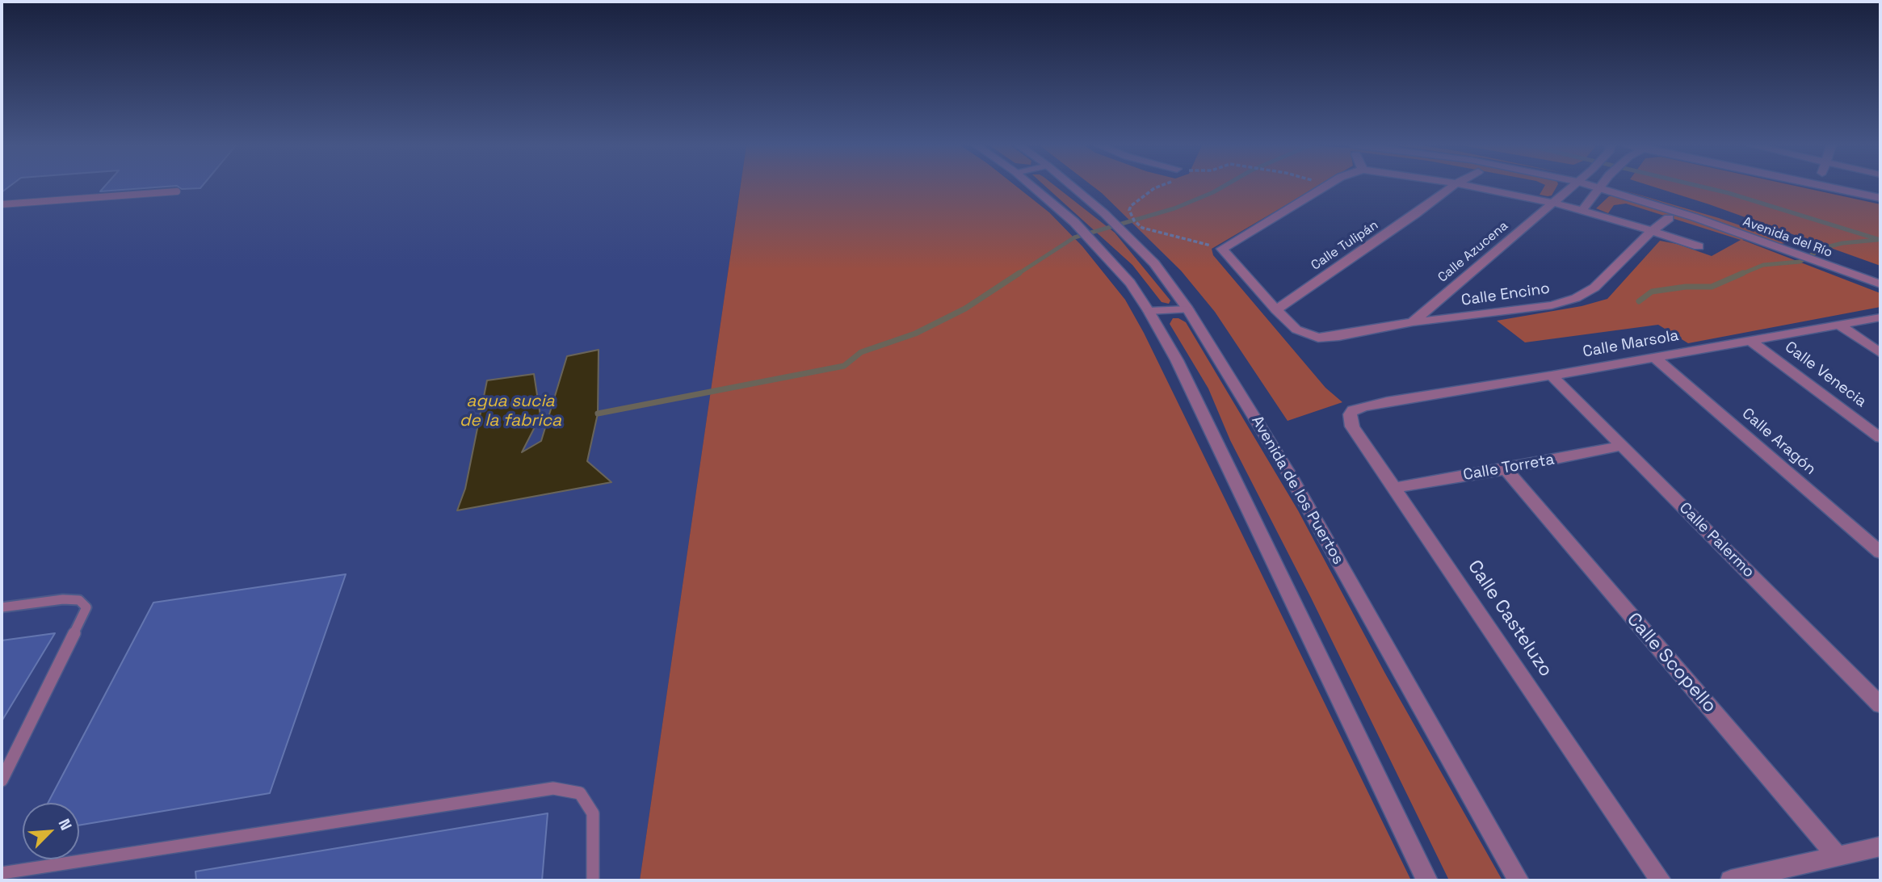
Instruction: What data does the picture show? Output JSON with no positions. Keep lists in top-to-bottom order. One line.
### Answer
{"streets":{"street":["Avenida del Río","Calle Tulipán","Calle Azucena","Calle Encino","Calle Marsola","Calle Venecia","Calle Aragón","Calle Torreta","Avenida de los Puertos","Calle Palermo","Calle Casteluzo","Calle Scopello"]},"crossings":[["Calle Tulipán","Calle Encino"],["Calle Azucena","Calle Encino"],["Calle Marsola","Calle Venecia"],["Calle Marsola","Calle Aragón"],["Calle Marsola","Calle Palermo"],["Calle Marsola","Calle Casteluzo"],["Calle Torreta","Calle Palermo"],["Calle Torreta","Calle Casteluzo"],["Calle Torreta","Calle Scopello"]],"water":["agua sucia de la fabrica"],"north":"top right"}
